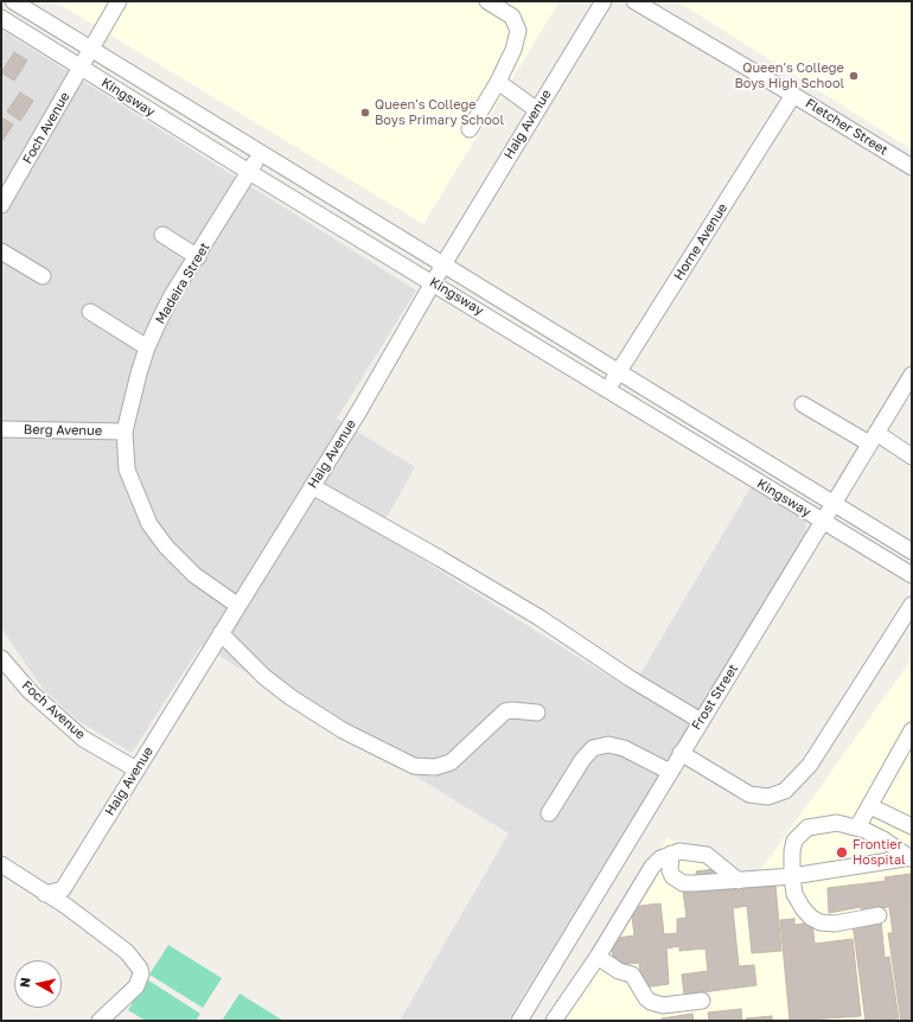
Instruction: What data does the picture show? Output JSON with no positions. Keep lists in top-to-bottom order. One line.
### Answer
{"streets":{"street":["Kingsway","Haig Avenue","Fletcher Street","Foch Avenue","Horne Avenue","Madeira Street","Berg Avenue","Frost Street"]},"crossings":[["Kingsway","Haig Avenue"],["Kingsway","Foch Avenue"],["Kingsway","Horne Avenue"],["Kingsway","Madeira Street"],["Kingsway","Frost Street"],["Haig Avenue","Foch Avenue"],["Haig Avenue","Madeira Street"],["Fletcher Street","Horne Avenue"],["Madeira Street","Berg Avenue"]],"places":["Queen's College Boys High School","Queen's College Boys Primary School","Frontier Hospital"],"north":"left"}
